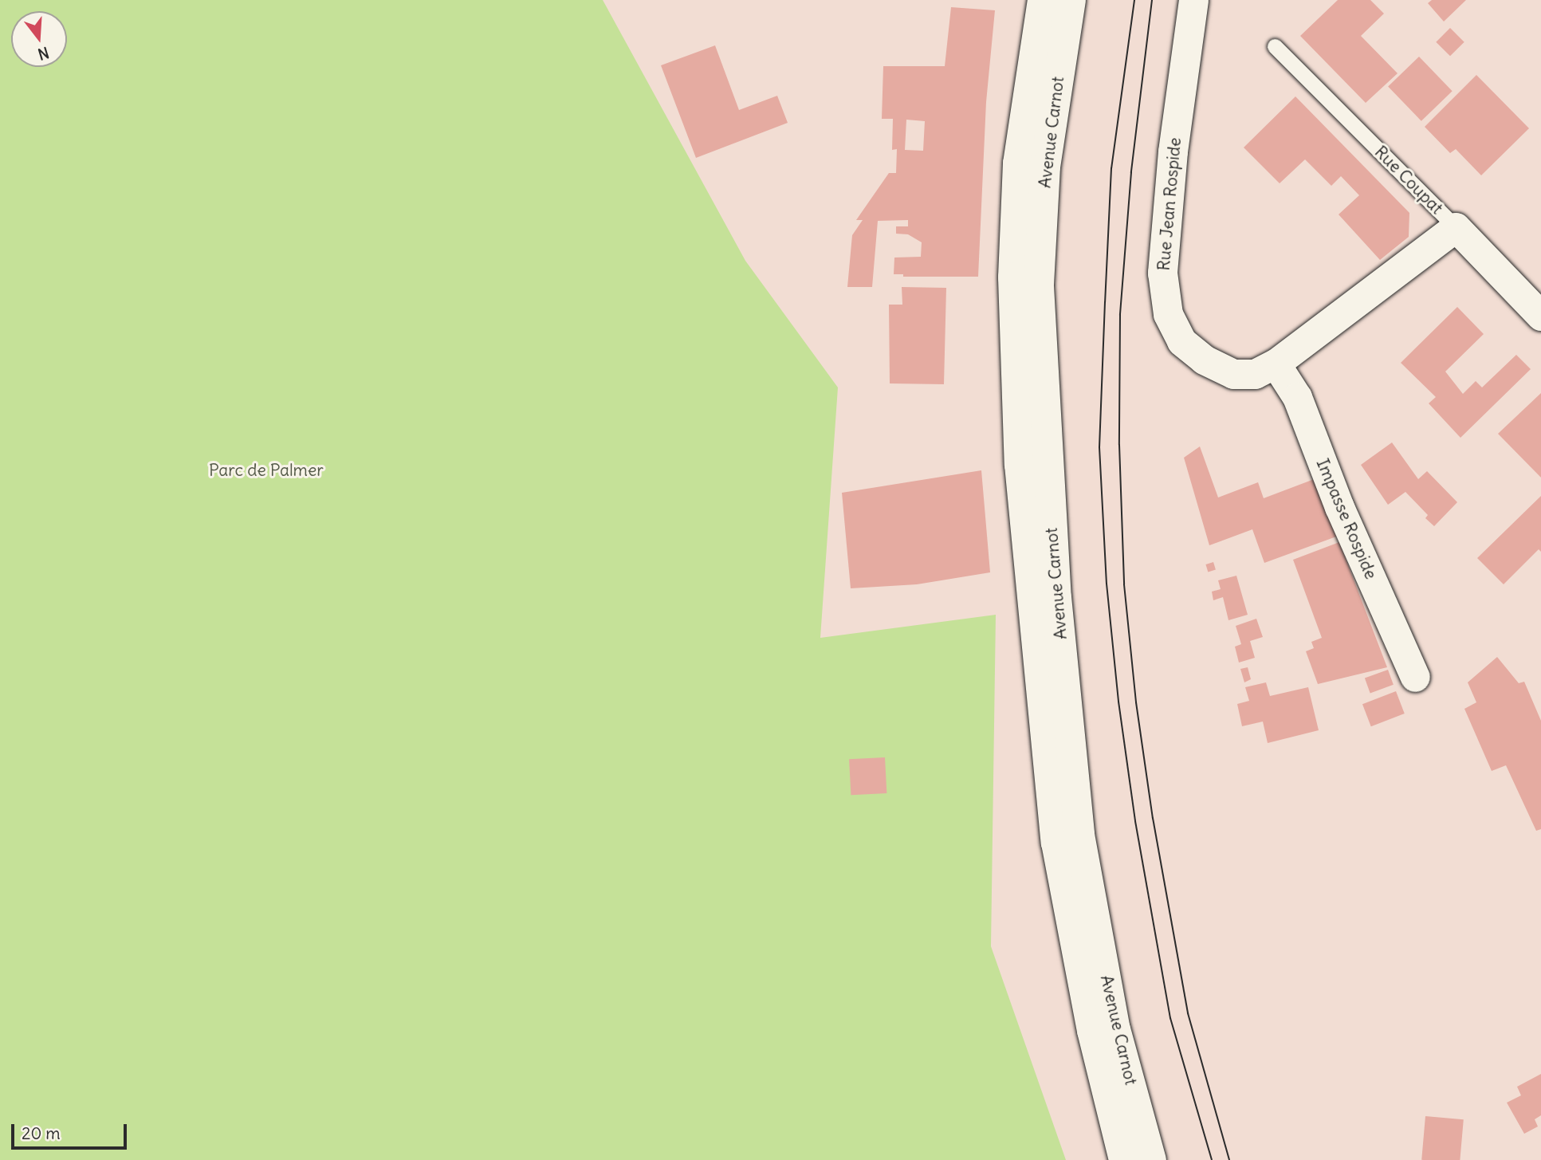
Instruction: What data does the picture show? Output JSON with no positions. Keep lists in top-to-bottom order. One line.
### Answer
{"streets":{"main road":["Avenue Carnot"],"street":["Rue Coupat","Rue Jean Rospide","Impasse Rospide"]},"crossings":[["Rue Coupat","Rue Jean Rospide"],["Rue Jean Rospide","Impasse Rospide"]],"parks":["Parc de Palmer"],"scale_bar":"20 m","north":"bottom"}
